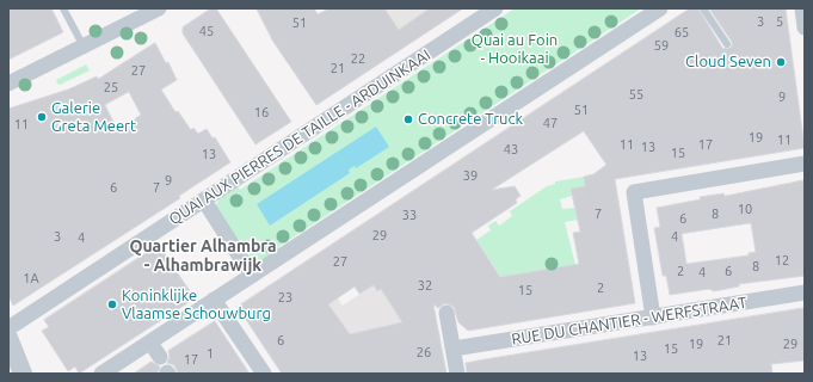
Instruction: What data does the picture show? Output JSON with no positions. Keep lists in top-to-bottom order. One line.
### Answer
{"streets":{"street":["QUAI AUX PIERRES DE TAILLE - ARDUINKAAI","RUE DU CHANTIER - WERFSTRAAT"]},"districts":["Quartier Alhambra - Alhambrawijk"],"parks":["Quai au Foin - Hooikaai"],"places":["Cloud Seven","Galerie Greta Meert","Concrete Truck","Koninklijke Vlaamse Schouwburg"],"house_numbers":["3","5","51","45","65","59","22","21","27","25","55","9","51","16","47","11","19","11","11","17","13","43","15","13","39","9","6","7","10","7","8","33","6","29","3","4","4","12","27","8","2","6","4","1A","32","2","15","23","6","21","19","29","15","26","1","13","17"]}
